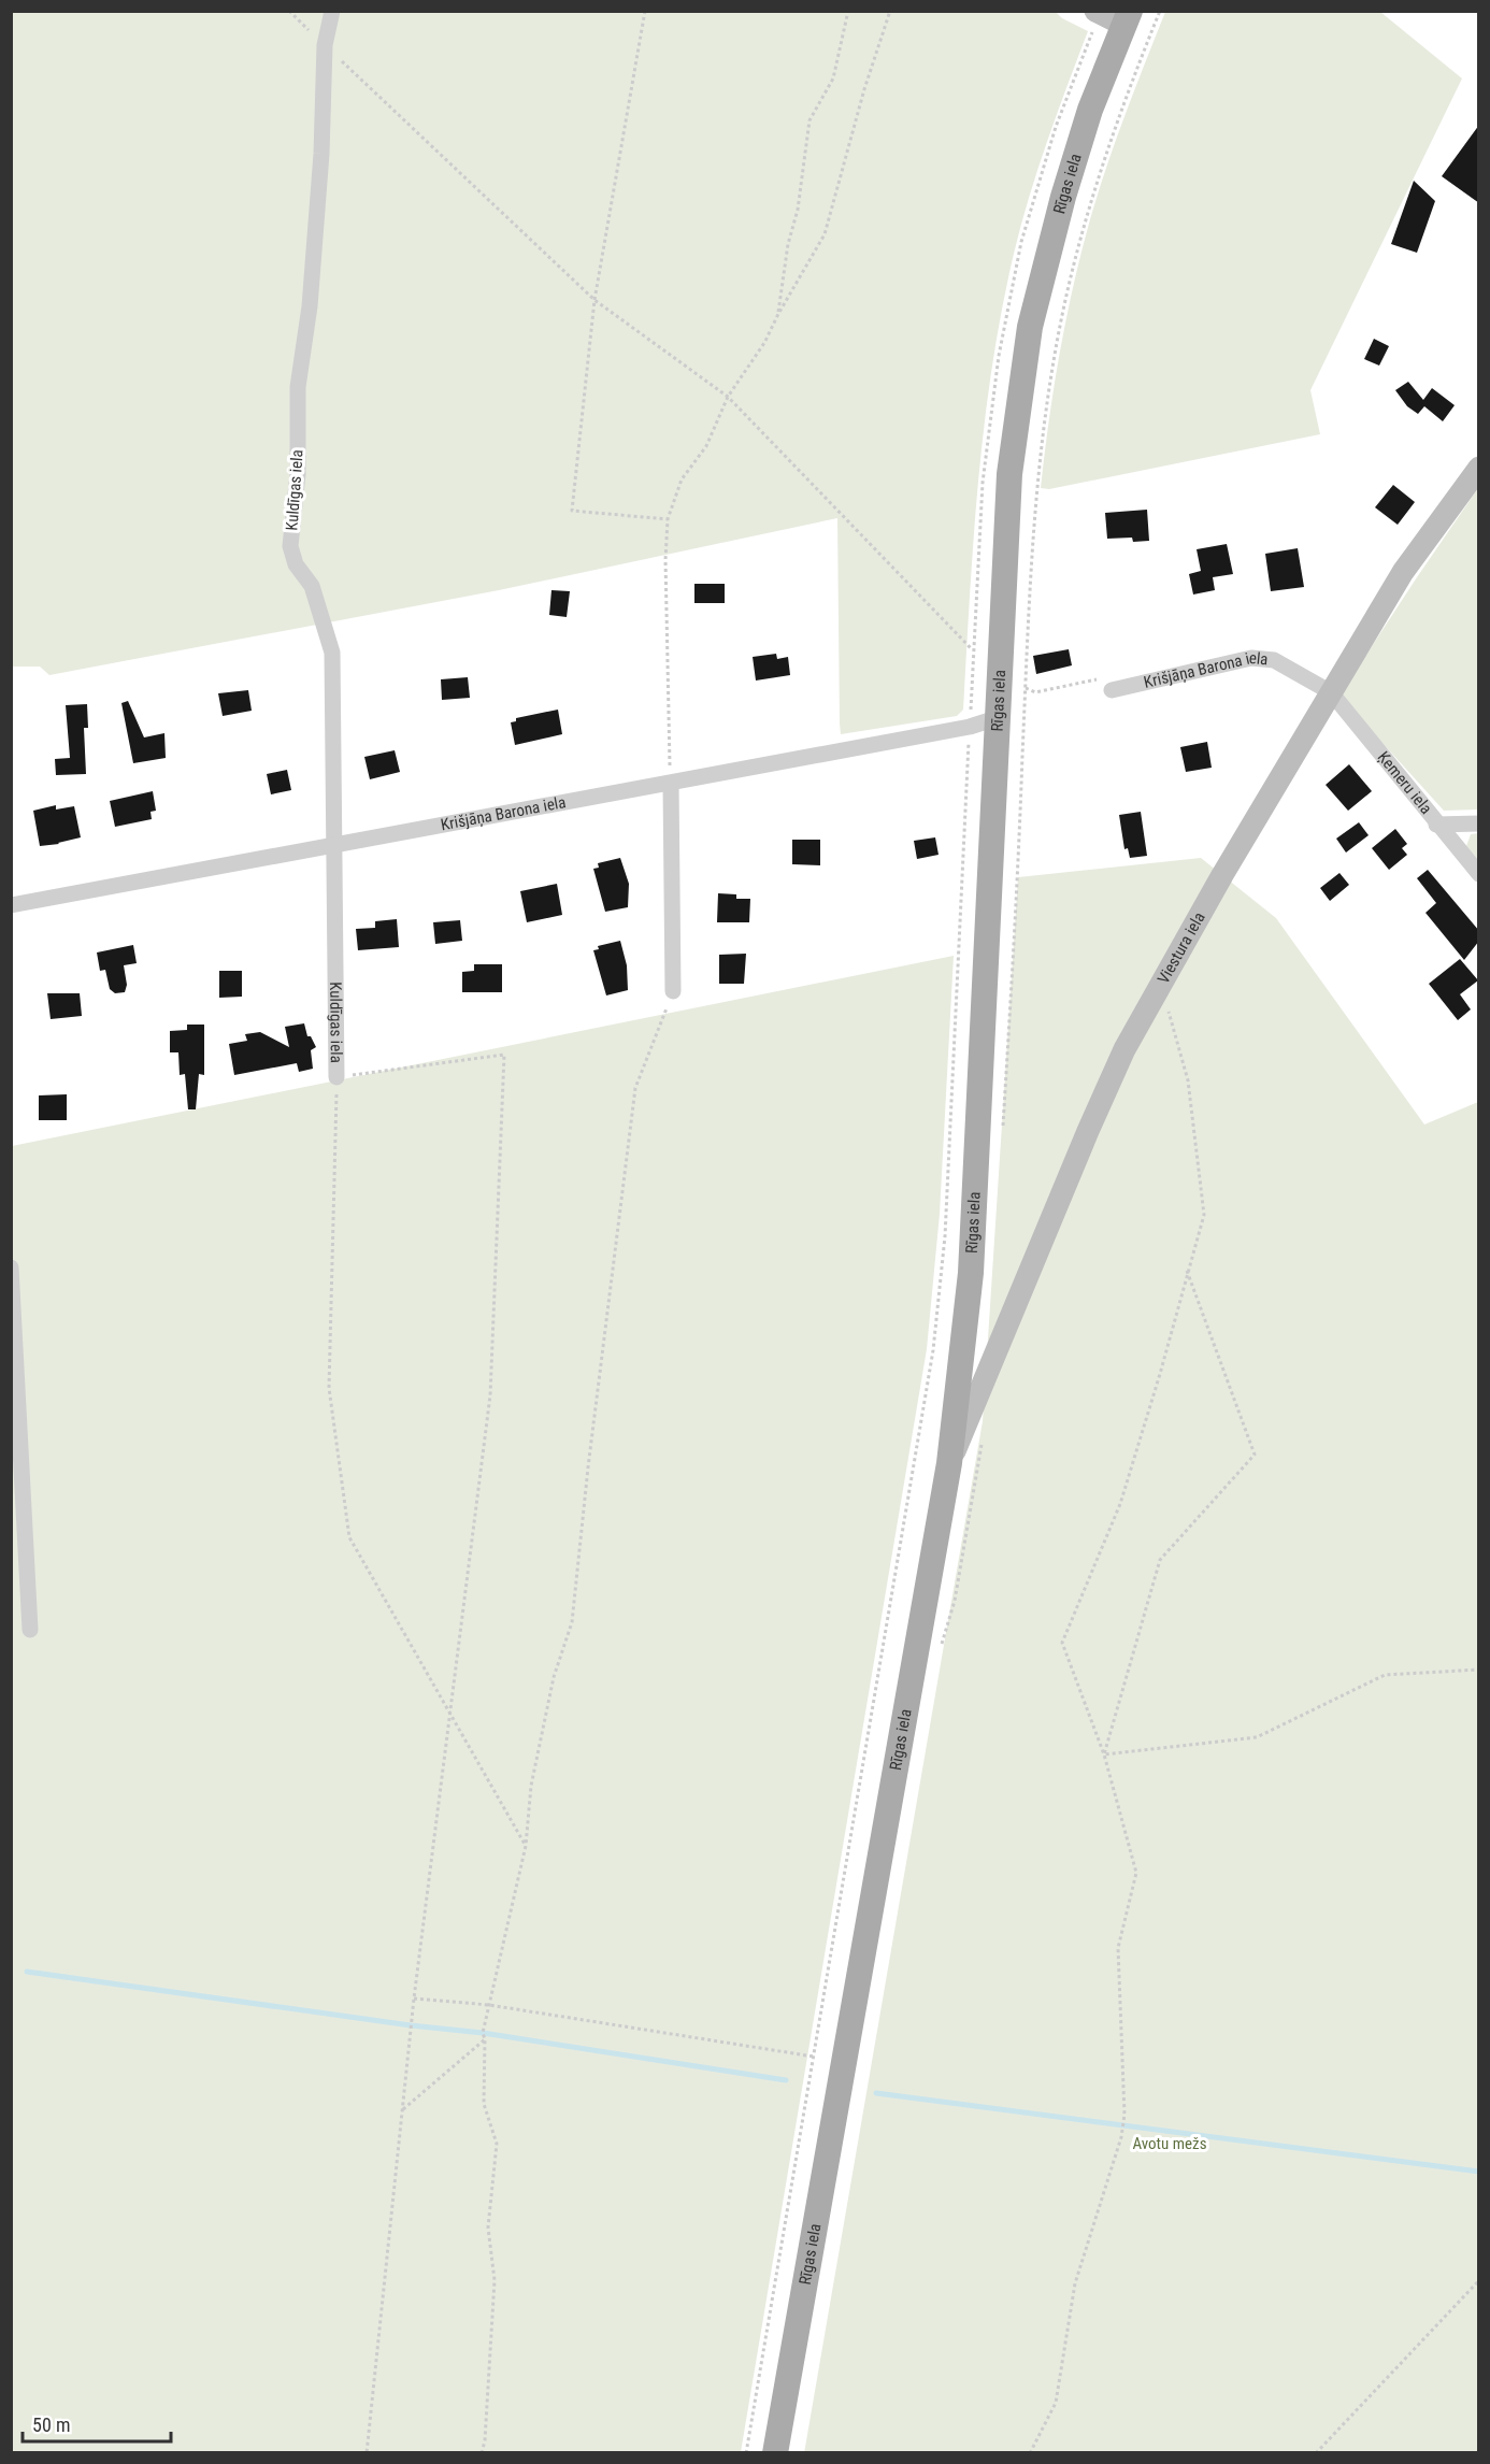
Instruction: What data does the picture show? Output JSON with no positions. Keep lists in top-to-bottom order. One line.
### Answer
{"streets":{"main road":["Rīgas iela"],"street":["Kuldīgas iela","Krišjāņa Barona iela","Ķemeru iela","Viestura iela"]},"crossings":[["Rīgas iela","Krišjāņa Barona iela"],["Rīgas iela","Viestura iela"],["Kuldīgas iela","Krišjāņa Barona iela"],["Krišjāņa Barona iela","Ķemeru iela"],["Krišjāņa Barona iela","Viestura iela"],["Ķemeru iela","Viestura iela"]],"parks":["Avotu mežs"],"scale_bar":"50 m"}
